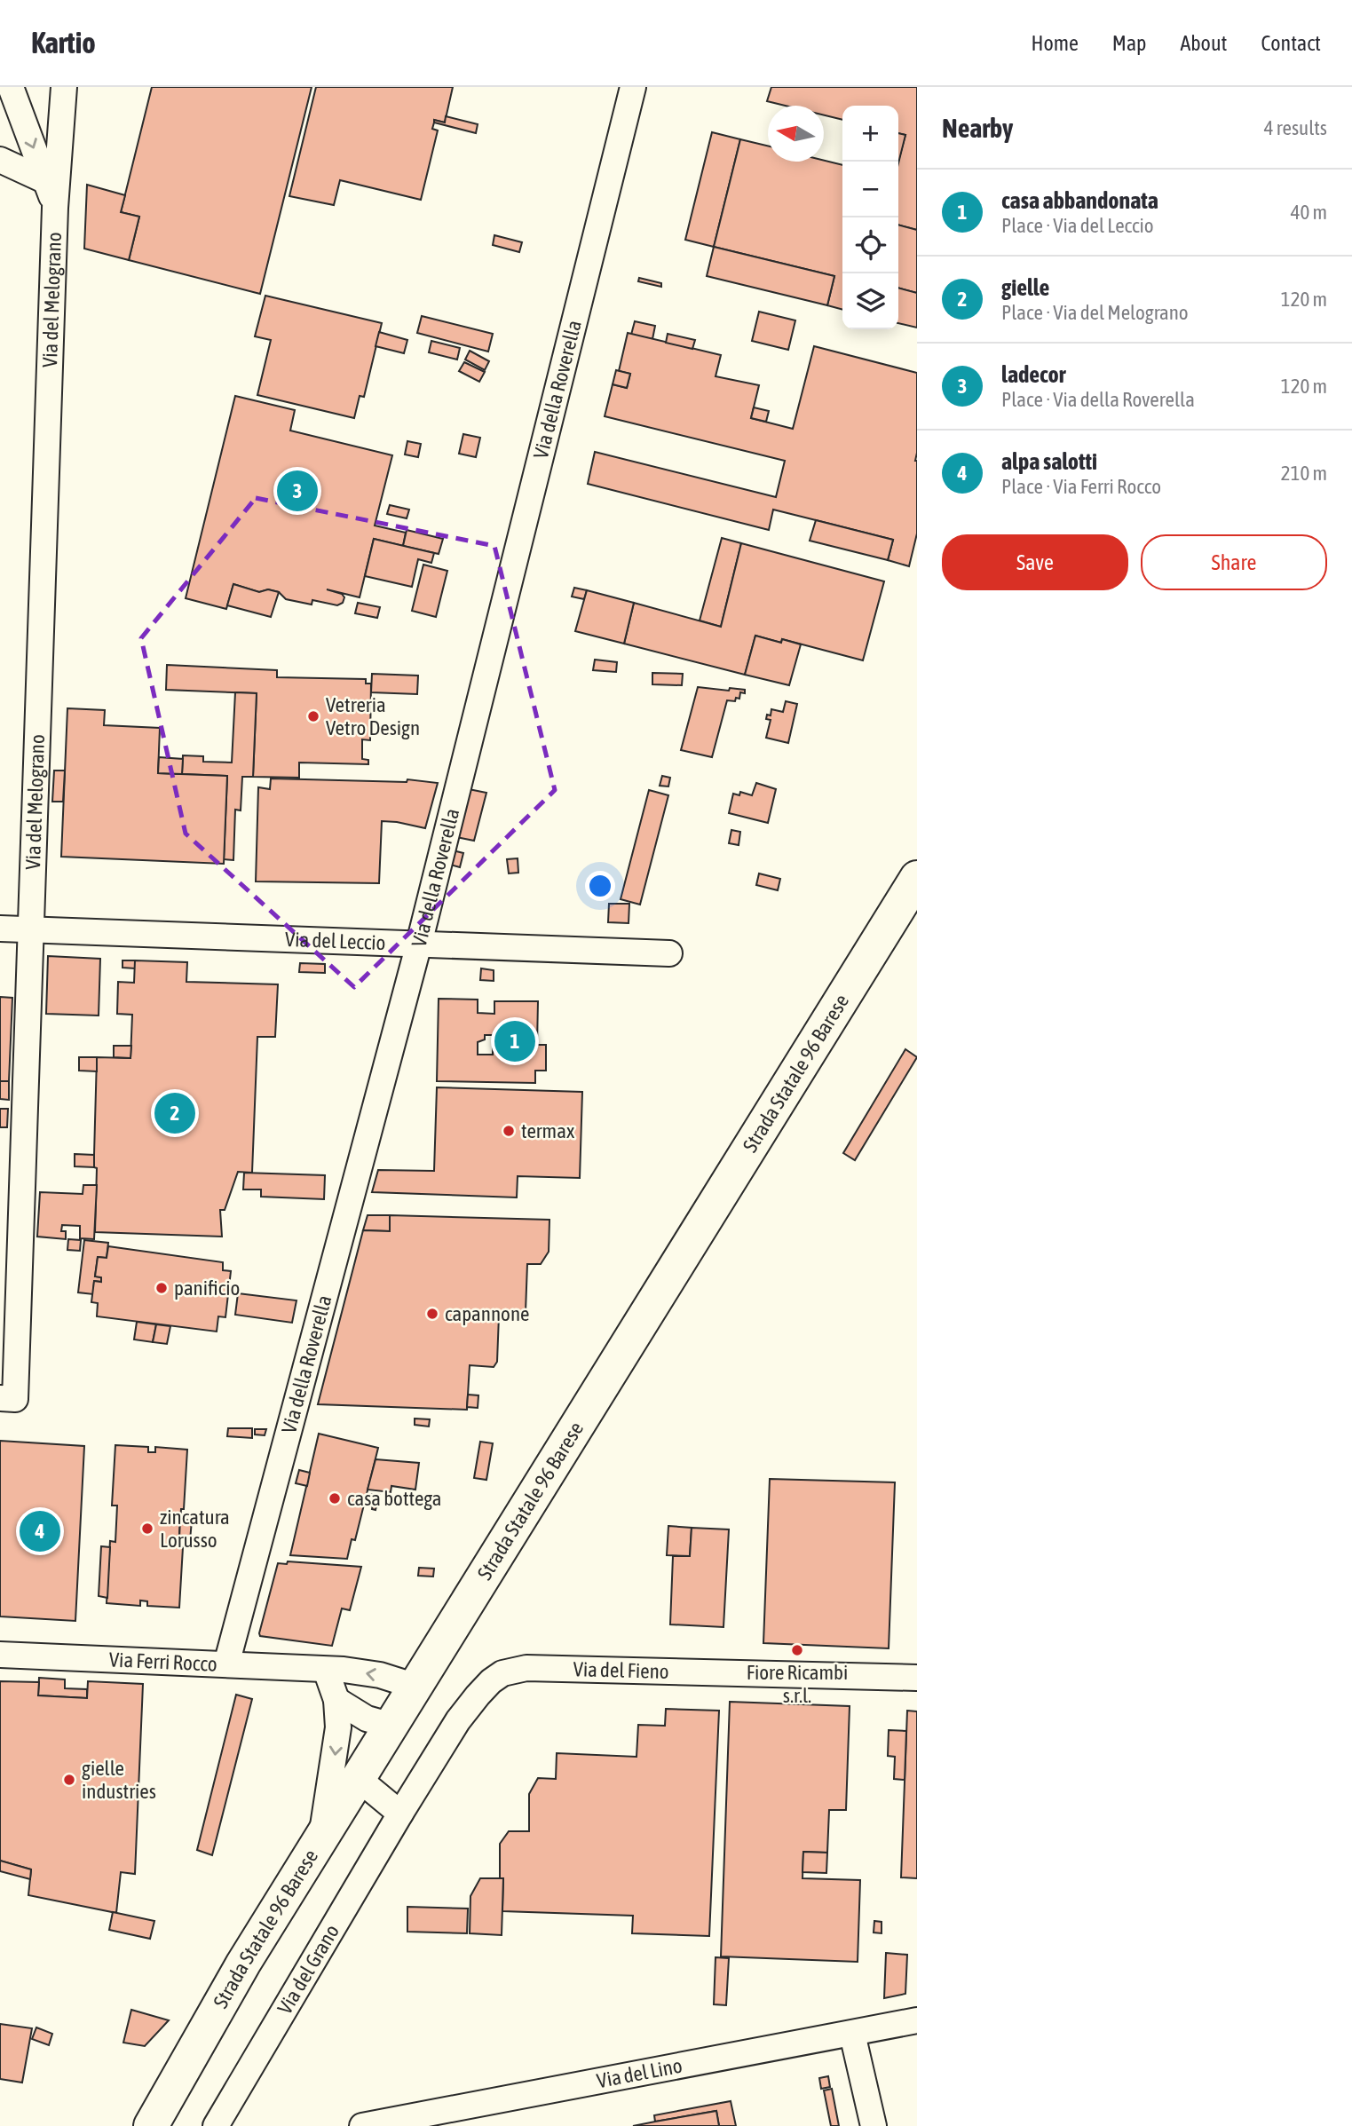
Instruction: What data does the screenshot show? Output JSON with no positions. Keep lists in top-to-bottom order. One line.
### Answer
{"streets":{"main road":["Strada Statale 96 Barese"],"street":["Via del Melograno","Via della Roverella","Via del Leccio","Via Ferri Rocco","Via del Fieno","Via del Grano","Via del Lino"]},"crossings":[["Via del Melograno","Via del Leccio"],["Via della Roverella","Via del Leccio"],["Via della Roverella","Via Ferri Rocco"],["Strada Statale 96 Barese","Via Ferri Rocco"],["Via del Fieno","Via del Grano"]],"places":["Vetreria Vetro Design","termax","panificio","capannone","casa bottega","zincatura Lorusso","Fiore Ricambi s.r.l.","gielle industries"],"north":"left","page":{"header":"Kartio","nav":["Home","Map","About","Contact"],"heading":["Nearby","4 results"],"map_buttons":["+","−"],"list":[{"mark":"1","name":"casa abbandonata","note":"Place · Via del Leccio","value":"40 m"},{"mark":"2","name":"gielle","note":"Place · Via del Melograno","value":"120 m"},{"mark":"3","name":"ladecor","note":"Place · Via della Roverella","value":"120 m"},{"mark":"4","name":"alpa salotti","note":"Place · Via Ferri Rocco","value":"210 m"}],"pins":["3","1","2","4"],"buttons":["Save","Share"]}}
